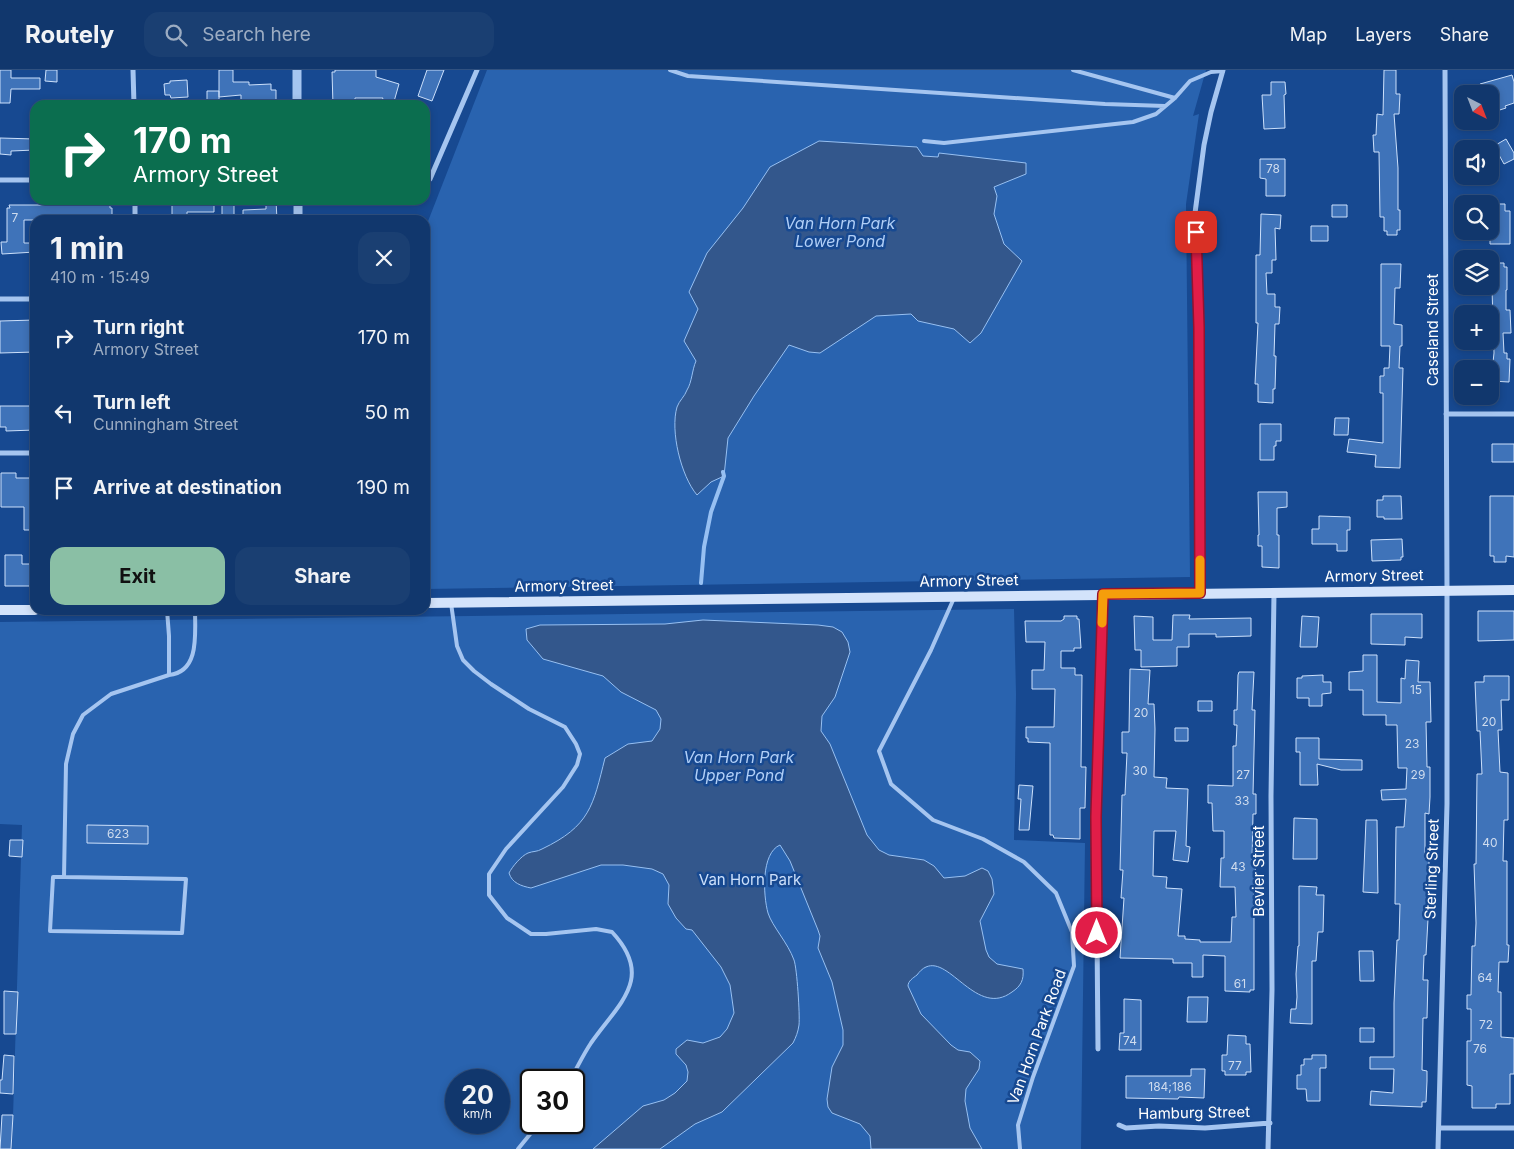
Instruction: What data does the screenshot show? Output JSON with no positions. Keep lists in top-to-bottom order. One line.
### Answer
{"streets":{"main road":["Armory Street"],"street":["Caseland Street","Sterling Street","Bevier Street","Hamburg Street"],"lane":["Van Horn Park Road"]},"crossings":[["Caseland Street","Armory Street"],["Caseland Street","Sterling Street"],["Armory Street","Sterling Street"],["Armory Street","Bevier Street"],["Armory Street","Van Horn Park Road"],["Bevier Street","Hamburg Street"]],"water":["Van Horn Park Lower Pond","Van Horn Park Upper Pond"],"parks":["Van Horn Park"],"house_numbers":["78","7","15","20","20","23","30","27","29","33","623","40","43","64","61","72","74","76","77","184;186"],"north":"bottom right","page":{"header":"Routely","search":"Search here","nav":["Map","Layers","Share"],"map_buttons":["+","−"],"turn":["170 m","Armory Street"],"heading":["1 min","410 m · 15:49"],"list":[{"name":"Turn right","note":"Armory Street","value":"170 m"},{"name":"Turn left","note":"Cunningham Street","value":"50 m"},{"name":"Arrive at destination","value":"190 m"}],"buttons":["Exit","Share"],"speed":"20 km/h","limit":"30"}}
